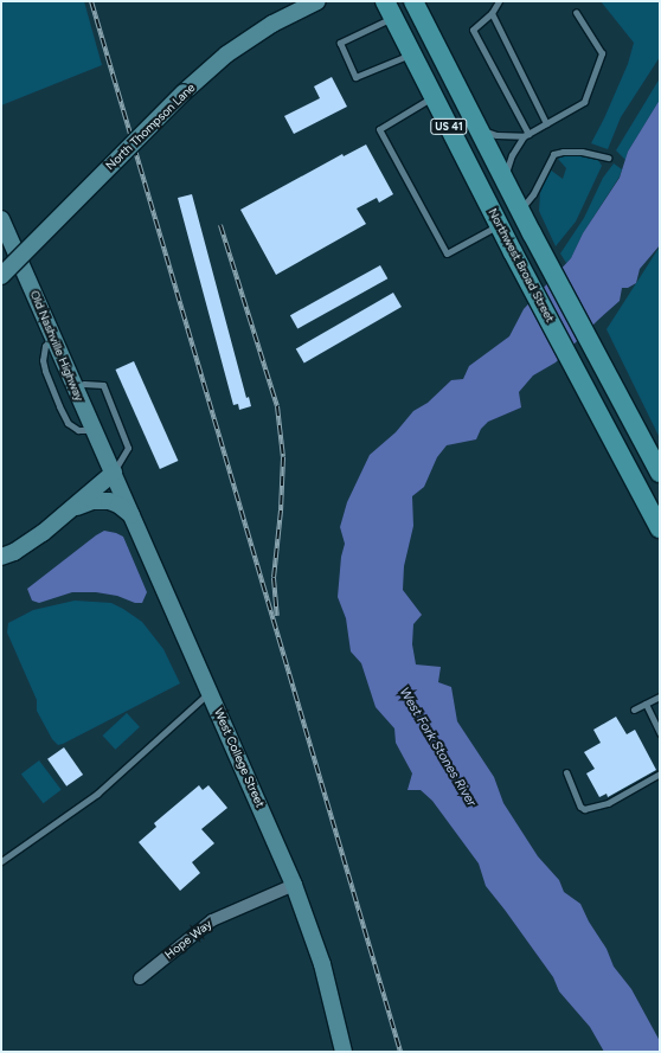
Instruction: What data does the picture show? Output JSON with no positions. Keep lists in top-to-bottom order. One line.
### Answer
{"streets":{"main road":["North Thompson Lane","US 41","Northwest Broad Street","Old Nashville Highway","West College Street"],"street":["Hope Way"]},"crossings":[["Old Nashville Highway","West College Street"],["West College Street","Hope Way"]],"water":["West Fork Stones River"]}
